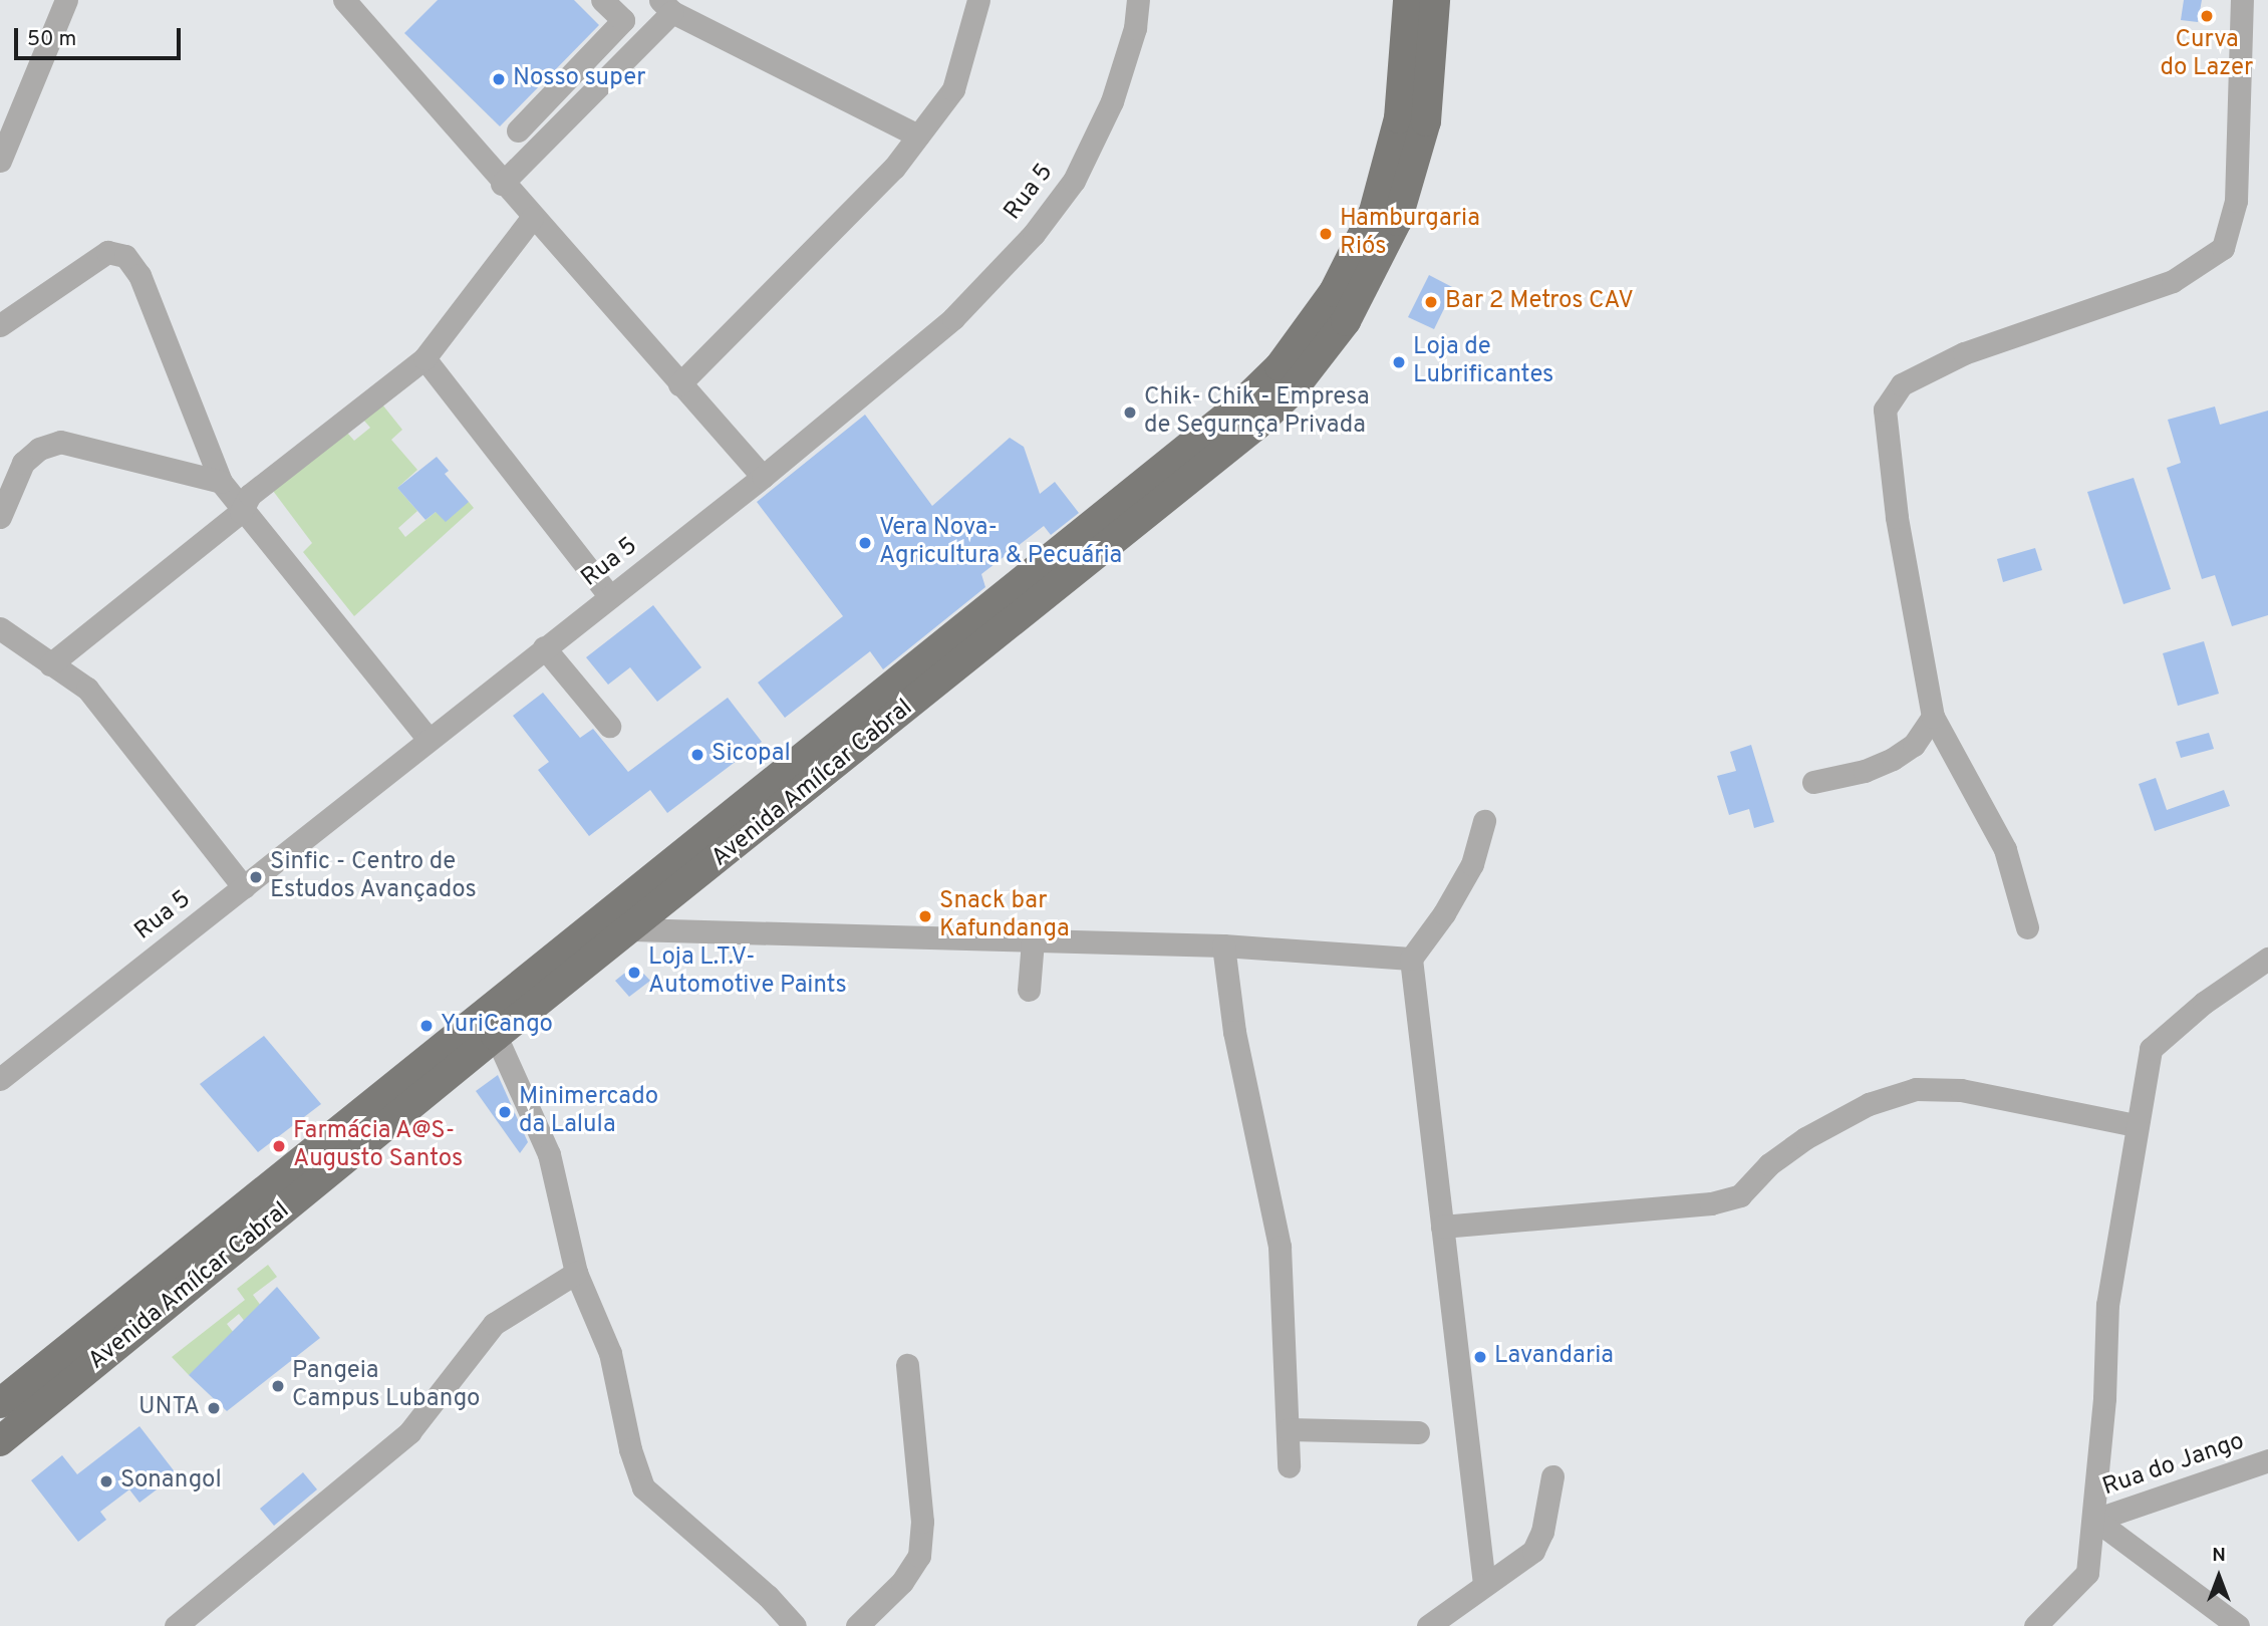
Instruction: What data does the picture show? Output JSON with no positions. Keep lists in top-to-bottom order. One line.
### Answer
{"streets":{"main road":["Avenida Amílcar Cabral"],"street":["Rua 5","Rua do Jango"]},"places":["Curva do Lazer","Nosso super","Hamburgaria Rio´s","Bar 2 Metros CAV","Loja de Lubrificantes","Chik- Chik - Empresa de Segurnça Privada","Vera Nova- Agricultura & Pecuária","Sicopal","Sinfic - Centro de Estudos Avançados","Snack bar Kafundanga","Loja L.T.V- Automotive Paints","YuriCango","Minimercado da Lalula","Farmácia A@S- Augusto Santos","Lavandaria","Pangeia Campus Lubango","UNTA","Sonangol"],"scale_bar":"50 m","north":"top"}
